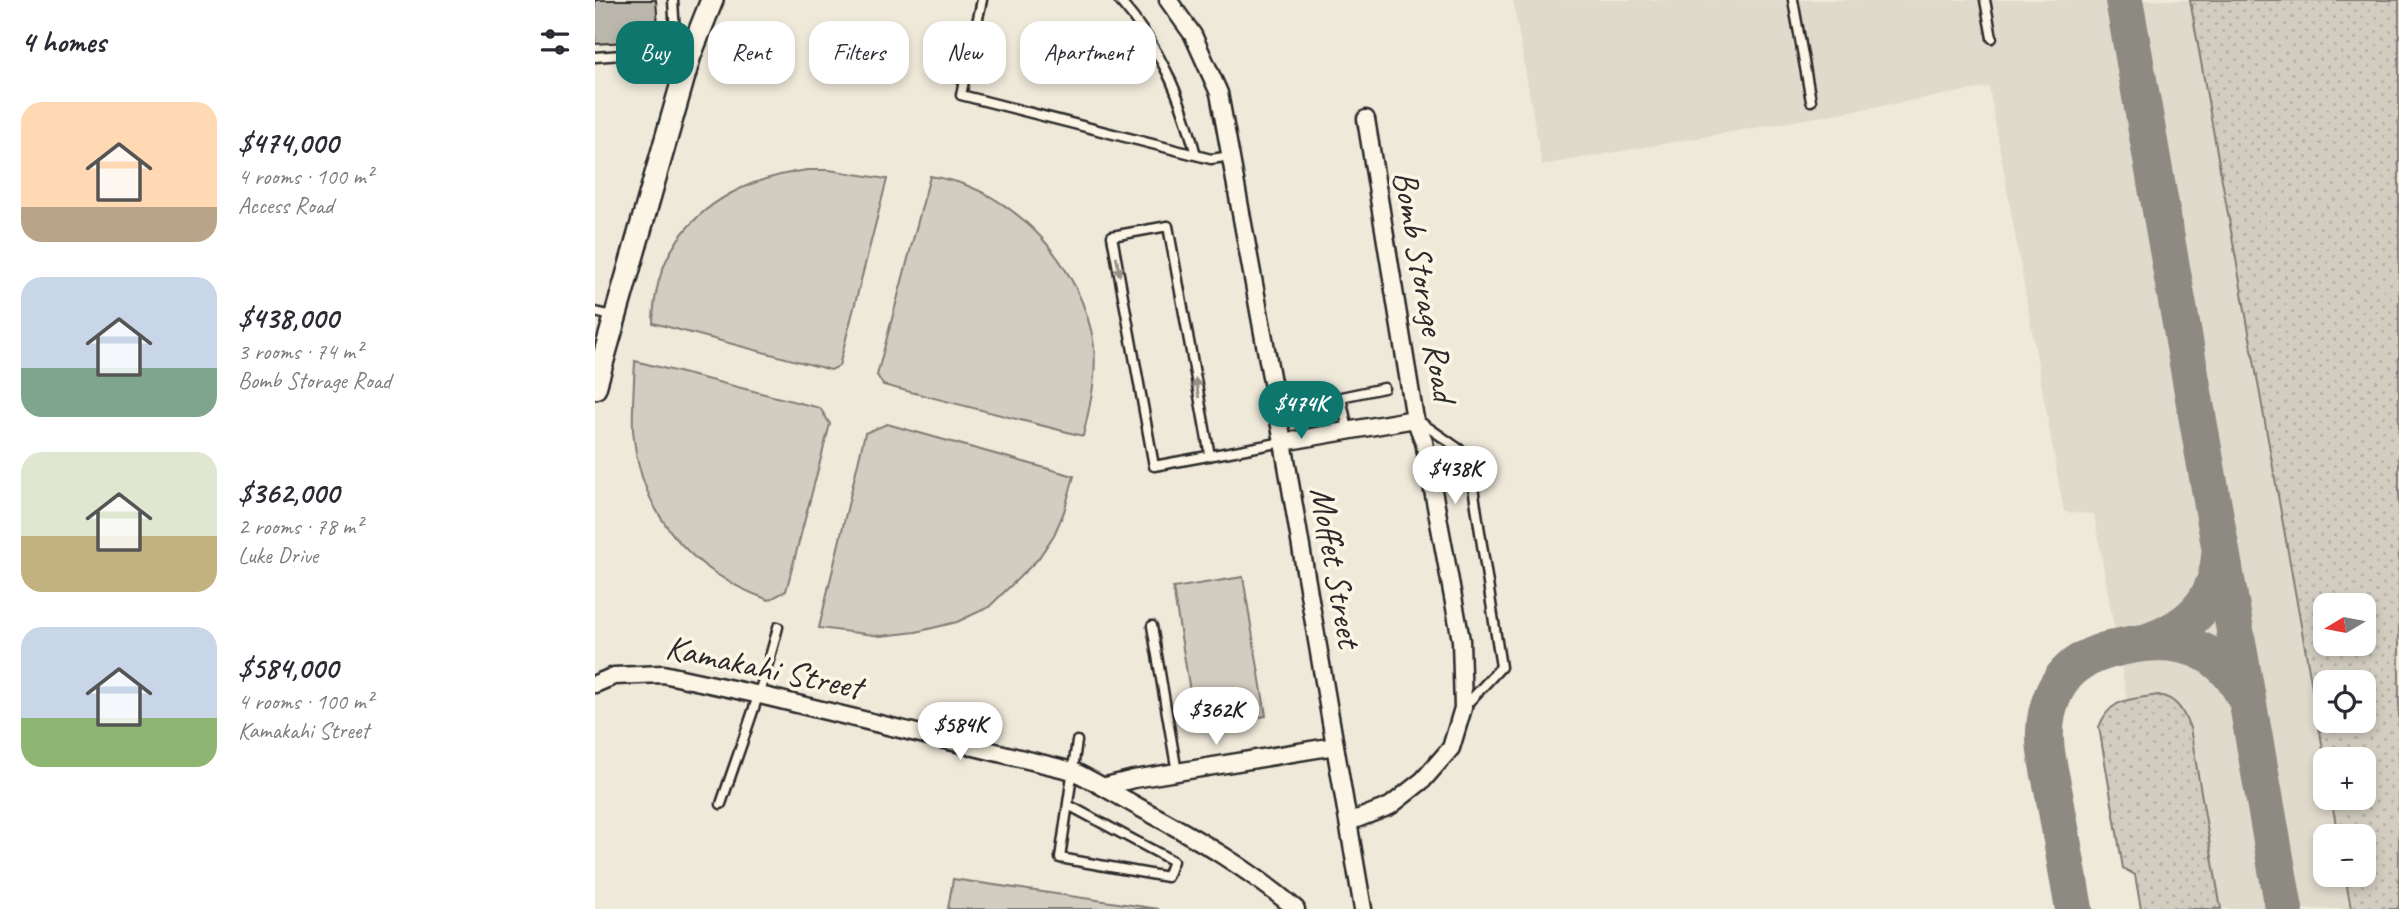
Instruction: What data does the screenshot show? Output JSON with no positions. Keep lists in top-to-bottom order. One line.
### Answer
{"streets":{"street":["Bomb Storage Road","Moffet Street","Kamakahi Street"]},"crossings":[["Bomb Storage Road","Moffet Street"]],"north":"left","page":{"heading":"4 homes","chip":["Buy","Rent","Filters","New","Apartment"],"list":[{"name":"$474,000","note":"4 rooms · 100 m² · Access Road"},{"name":"$438,000","note":"3 rooms · 74 m² · Bomb Storage Road"},{"name":"$362,000","note":"2 rooms · 78 m² · Luke Drive"},{"name":"$584,000","note":"4 rooms · 100 m² · Kamakahi Street"}],"price":["$474K","$438K","$362K","$584K"],"map_buttons":["+","−"]}}
